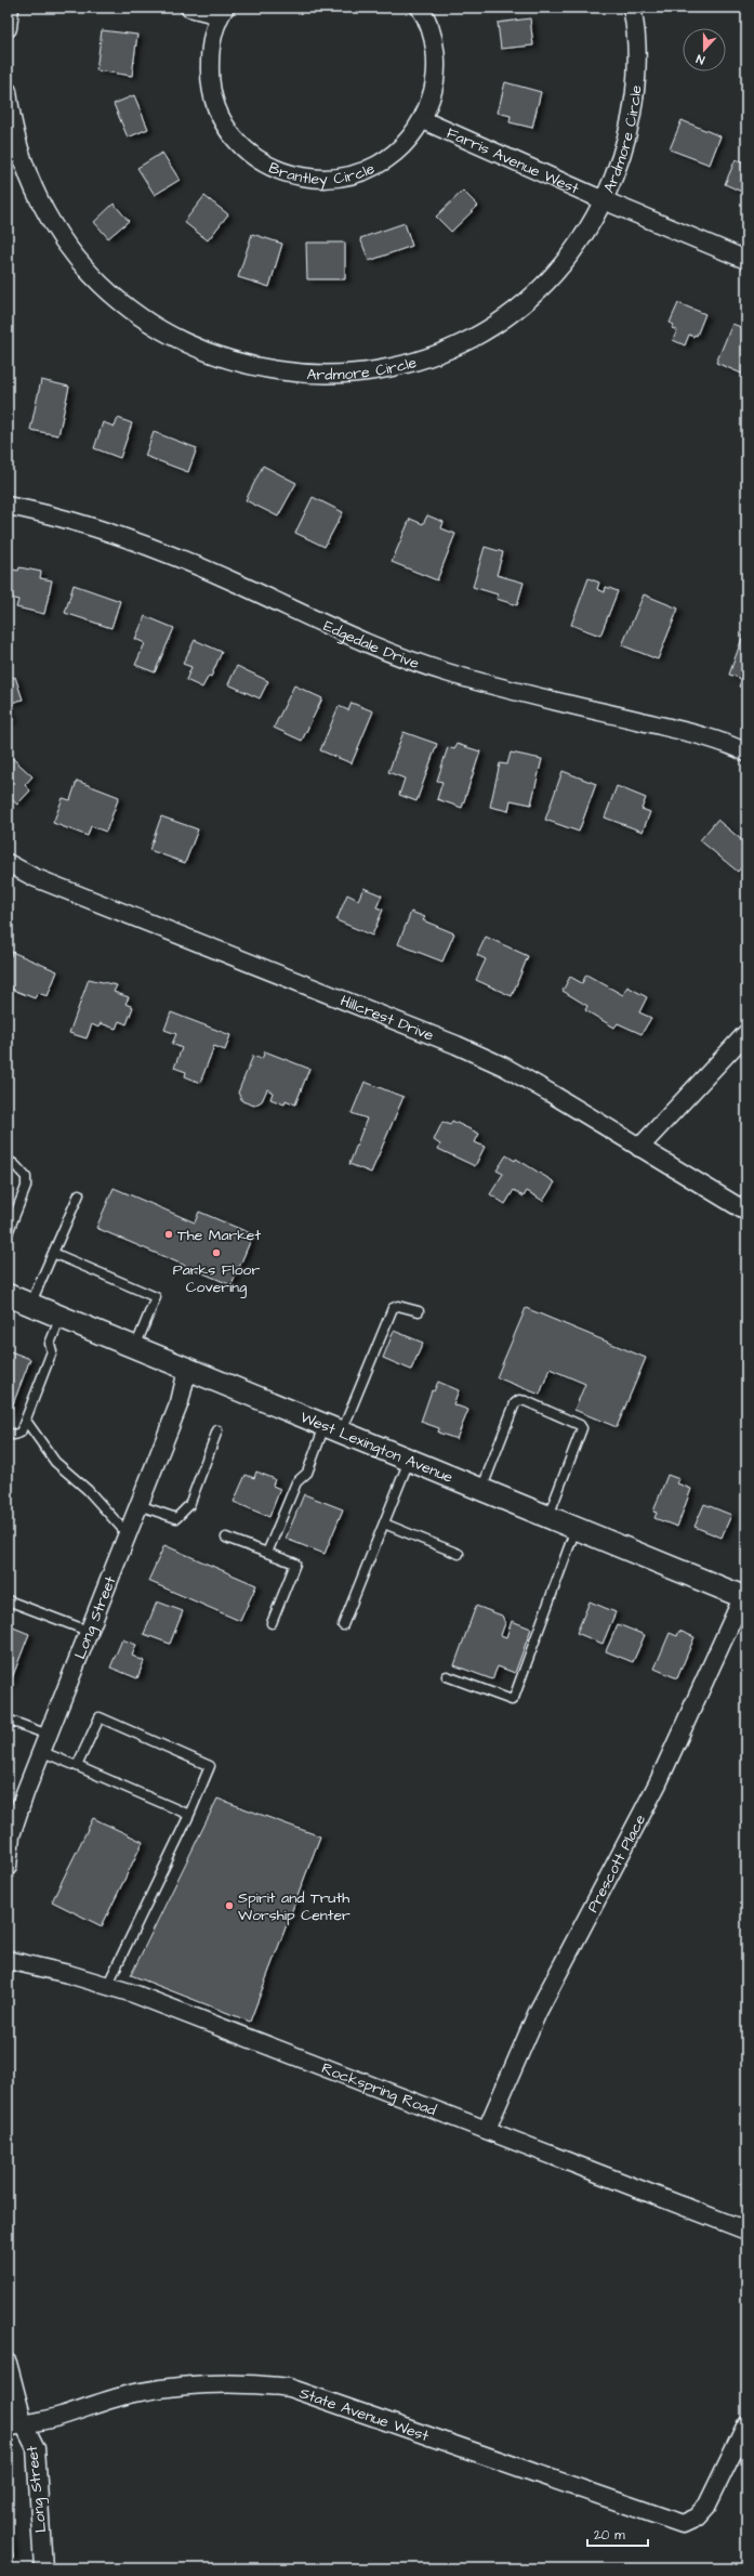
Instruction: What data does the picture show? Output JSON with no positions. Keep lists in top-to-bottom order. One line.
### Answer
{"streets":{"street":["Ardmore Circle","Farris Avenue West","Brantley Circle","Edgedale Drive","Hillcrest Drive","West Lexington Avenue","Long Street","Prescott Place","Rockspring Road","State Avenue West"]},"crossings":[["Ardmore Circle","Farris Avenue West"],["Farris Avenue West","Brantley Circle"],["West Lexington Avenue","Long Street"],["West Lexington Avenue","Prescott Place"],["Long Street","State Avenue West"],["Prescott Place","Rockspring Road"]],"places":["The Market","Parks Floor Covering","Spirit and Truth Worship Center"],"scale_bar":"20 m","north":"bottom"}
